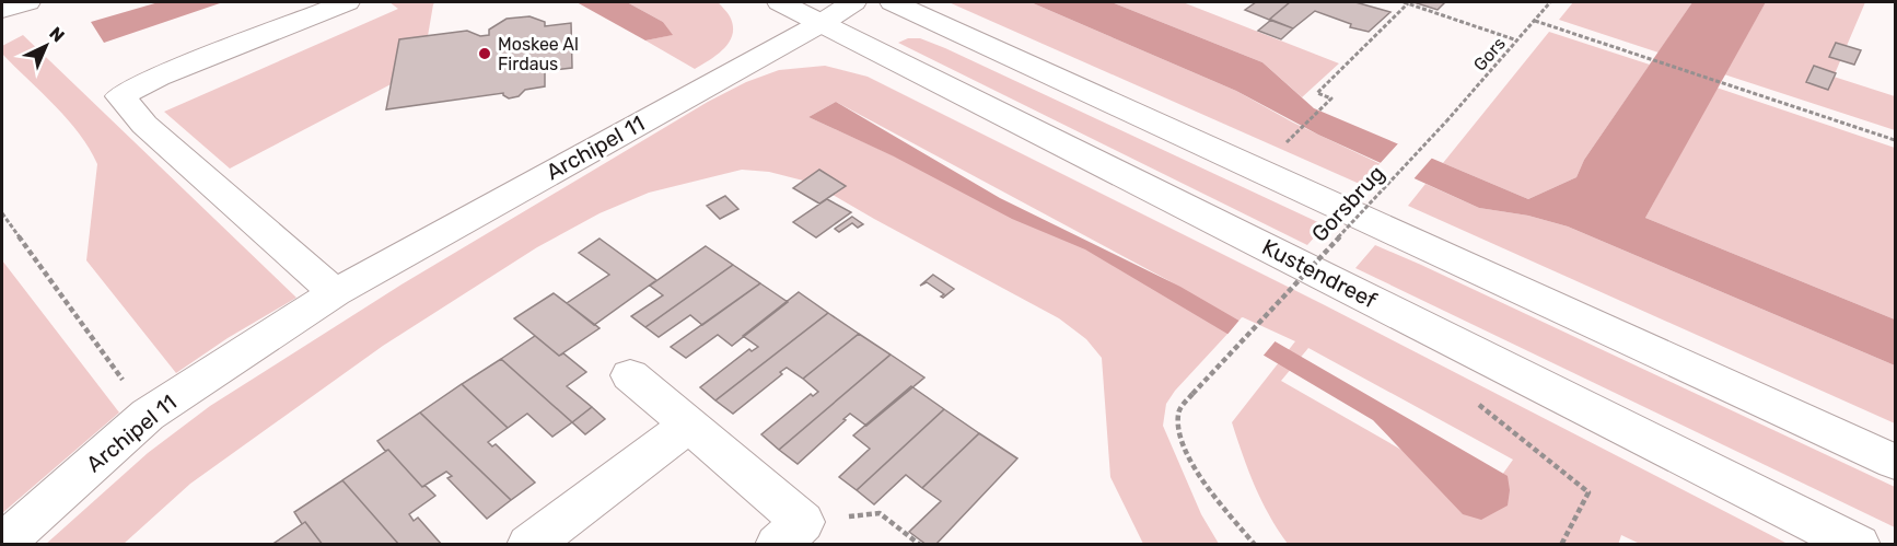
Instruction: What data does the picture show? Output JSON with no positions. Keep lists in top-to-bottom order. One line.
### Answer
{"streets":{"main road":["Archipel 11","Kustendreef"],"path":["Gors","Gorsbrug"]},"crossings":[["Gors","Gorsbrug"],["Archipel 11","Kustendreef"]],"places":["Moskee Al Firdaus"],"north":"top right"}
